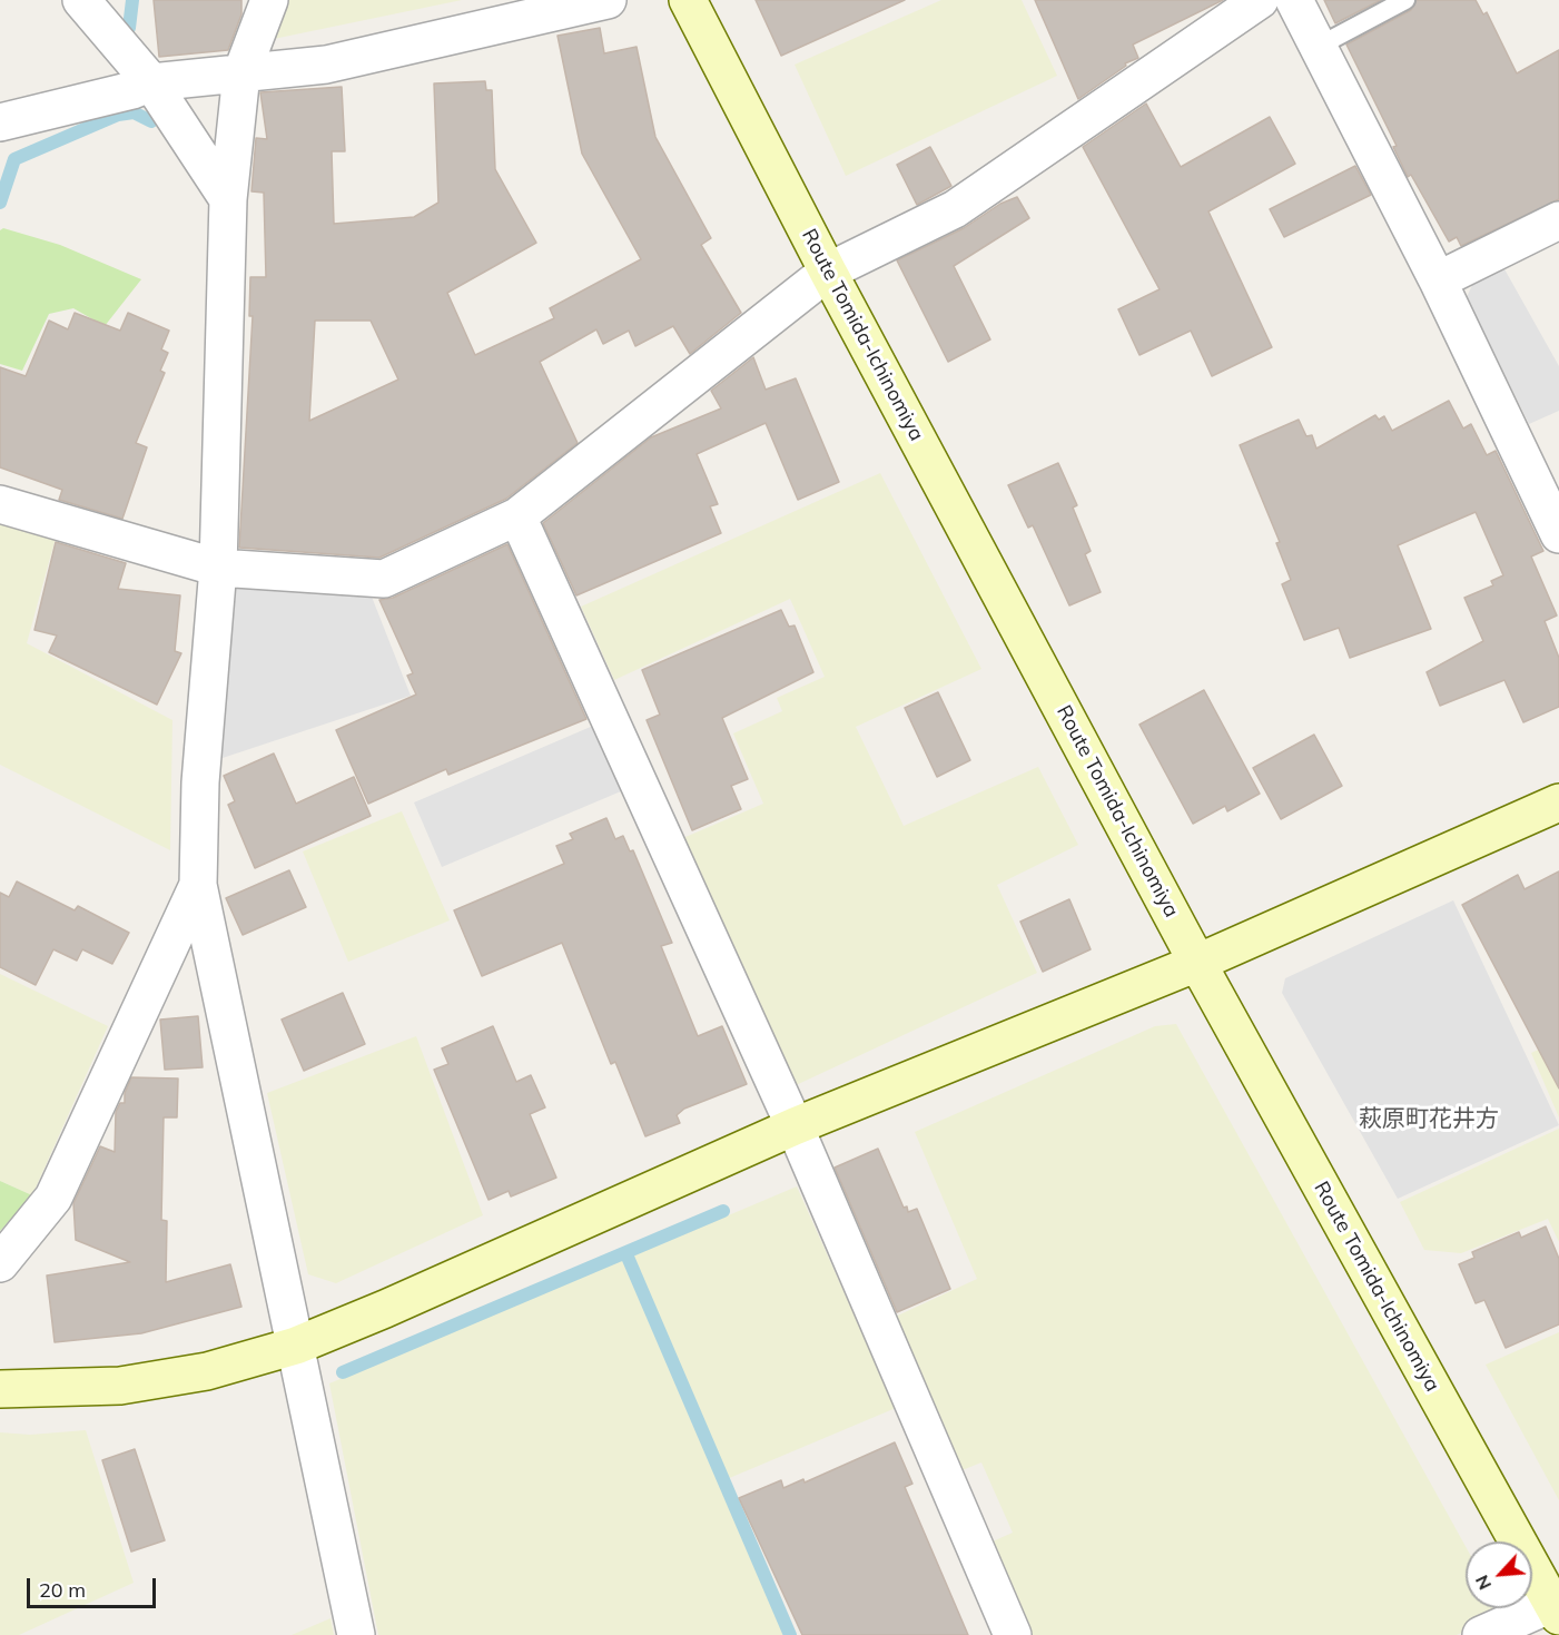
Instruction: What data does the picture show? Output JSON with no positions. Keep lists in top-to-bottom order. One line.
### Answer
{"streets":{"main road":["Route Tomida-Ichinomiya"]},"districts":["萩原町花井方"],"scale_bar":"20 m","north":"bottom left"}
